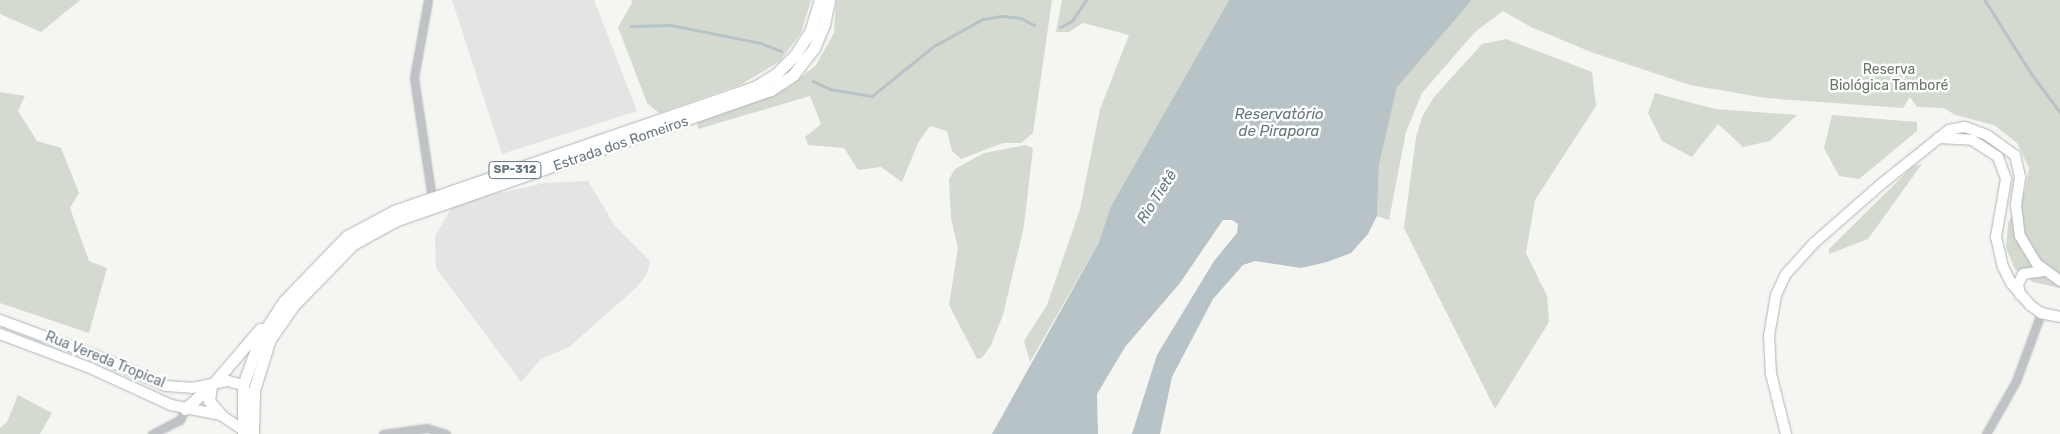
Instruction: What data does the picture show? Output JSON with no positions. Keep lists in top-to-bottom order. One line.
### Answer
{"streets":{"main road":["Estrada dos Romeiros","SP-312","Rua Vereda Tropical"]},"crossings":[["Estrada dos Romeiros","Rua Vereda Tropical"]],"water":["Reservatório de Pirapora","Rio Tietê"],"parks":["Reserva Biológica Tamboré"]}
